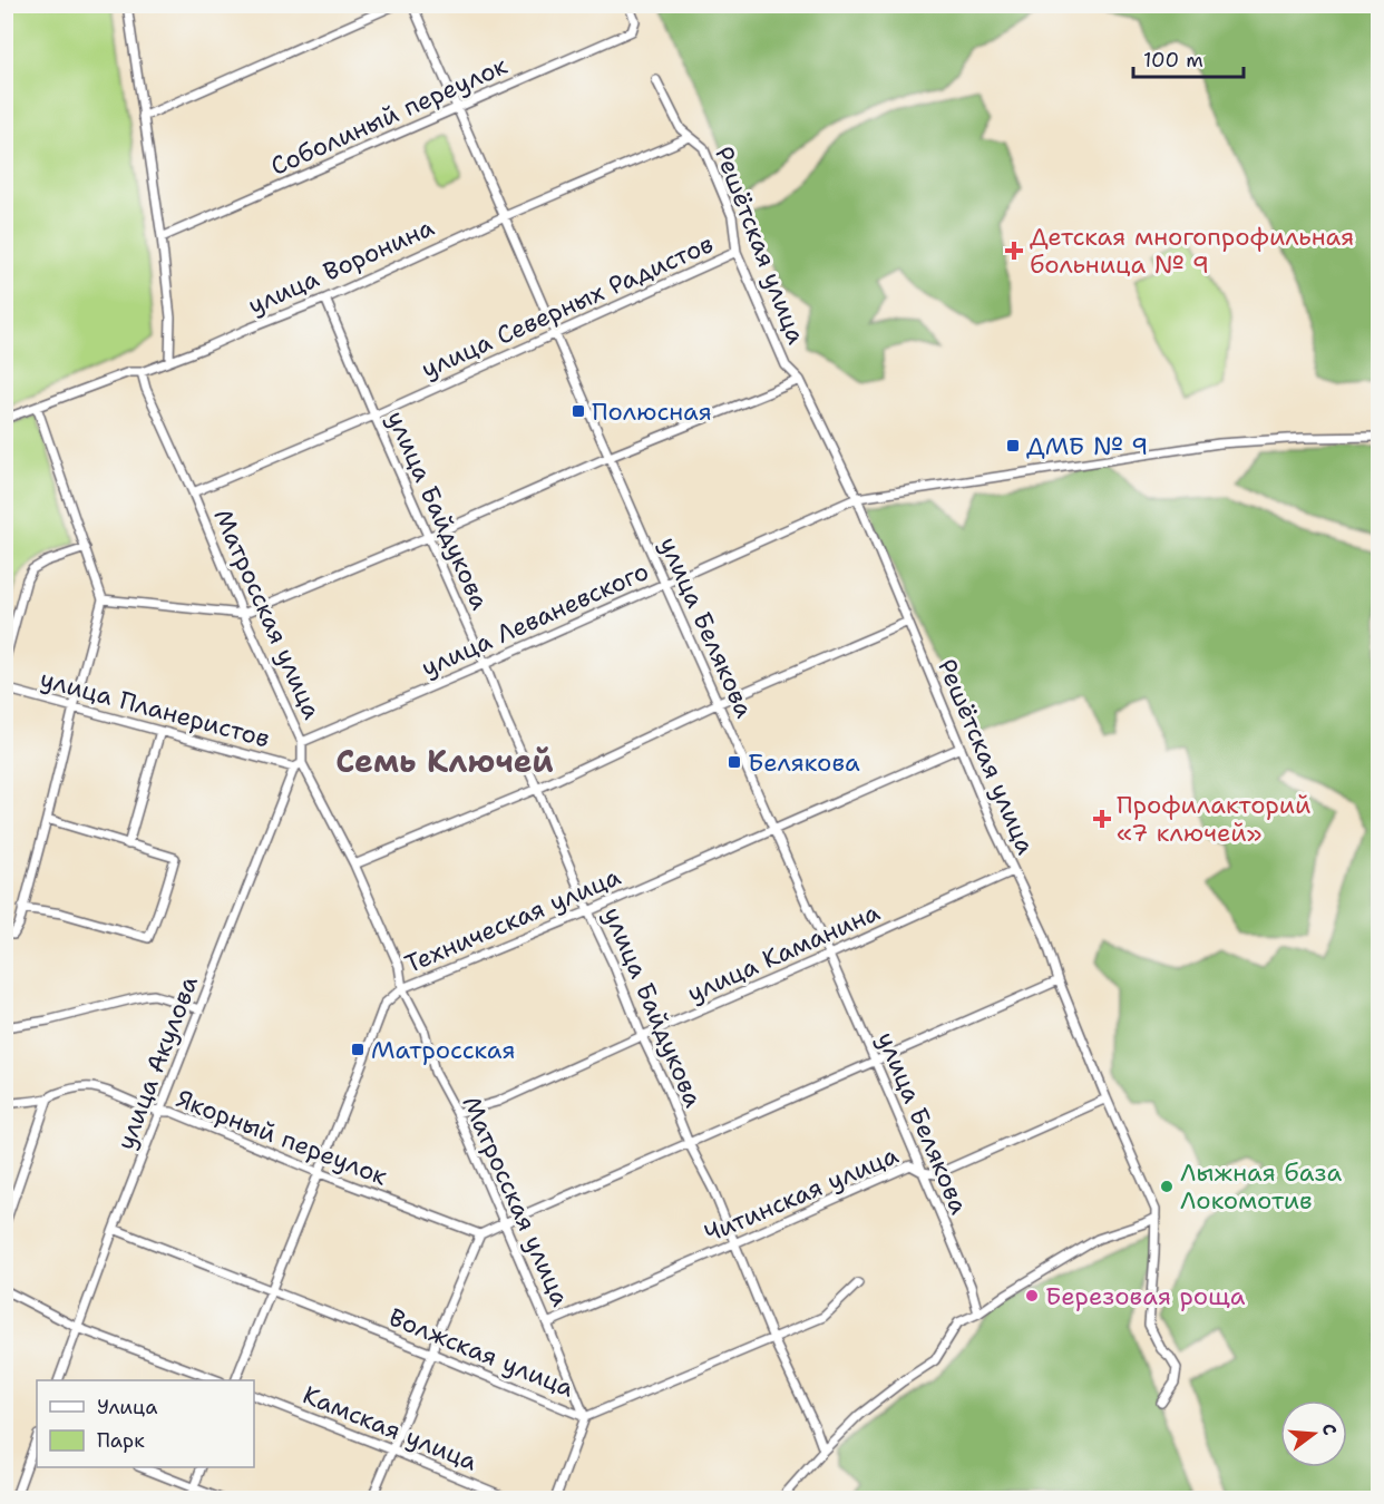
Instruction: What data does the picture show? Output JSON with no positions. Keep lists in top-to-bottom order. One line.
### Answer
{"streets":{"street":["Соболиный переулок","Решётская улица","улица Воронина","улица Северных Радистов","улица Байдукова","Матросская улица","улица Леваневского","улица Белякова","улица Планеристов","Техническая улица","улица Каманина","улица Акулова","Якорный переулок","Читинская улица","Волжская улица","Камская улица"]},"crossings":[["Соболиный переулок","улица Белякова"],["Решётская улица","улица Воронина"],["Решётская улица","улица Северных Радистов"],["Решётская улица","улица Леваневского"],["Решётская улица","Техническая улица"],["Решётская улица","улица Каманина"],["Решётская улица","Читинская улица"],["улица Воронина","улица Байдукова"],["улица Воронина","Матросская улица"],["улица Воронина","улица Белякова"],["улица Северных Радистов","улица Байдукова"],["улица Северных Радистов","Матросская улица"],["улица Северных Радистов","улица Белякова"],["улица Байдукова","улица Леваневского"],["улица Байдукова","Техническая улица"],["улица Байдукова","улица Каманина"],["улица Байдукова","Читинская улица"],["улица Байдукова","Волжская улица"],["Матросская улица","улица Леваневского"],["Матросская улица","Техническая улица"],["Матросская улица","улица Каманина"],["Матросская улица","Читинская улица"],["Матросская улица","Волжская улица"],["улица Леваневского","улица Белякова"],["улица Белякова","Техническая улица"],["улица Белякова","улица Каманина"],["улица Белякова","Читинская улица"],["улица Планеристов","улица Акулова"],["Техническая улица","Якорный переулок"],["Техническая улица","Волжская улица"],["улица Акулова","Якорный переулок"],["улица Акулова","Волжская улица"]],"districts":["Семь Ключей"],"places":{"health":["Детская многопрофильная больница № 9","Профилакторий «7 ключей»"],"transit":["Полюсная","ДМБ № 9","Белякова","Матросская"],"other":["Лыжная база Локомотив","Березовая роща"]},"legend":["Улица","Парк"],"scale_bar":"100 m","north":"right"}
